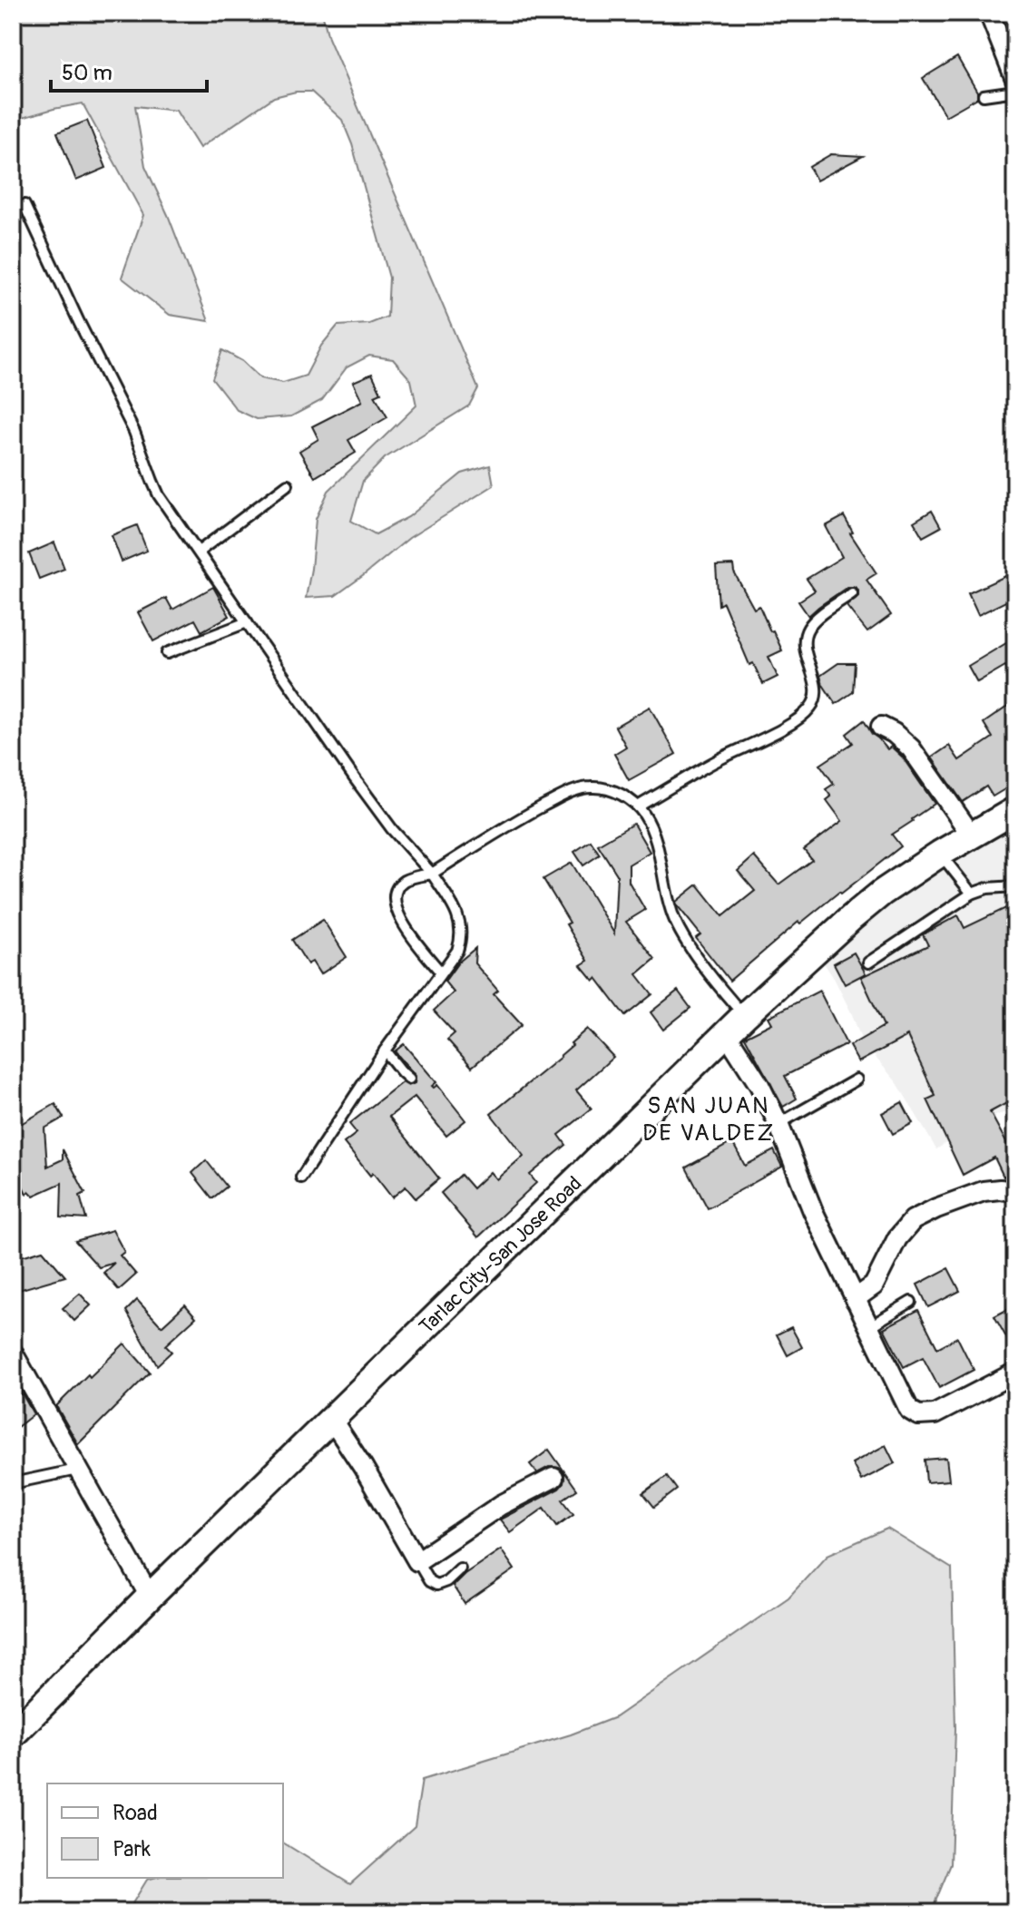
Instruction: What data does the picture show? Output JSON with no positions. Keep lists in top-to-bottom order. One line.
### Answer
{"streets":{"main road":["Tarlac City-San Jose Road"]},"districts":["SAN JUAN DE VALDEZ"],"legend":["Road","Park"],"scale_bar":"50 m"}
